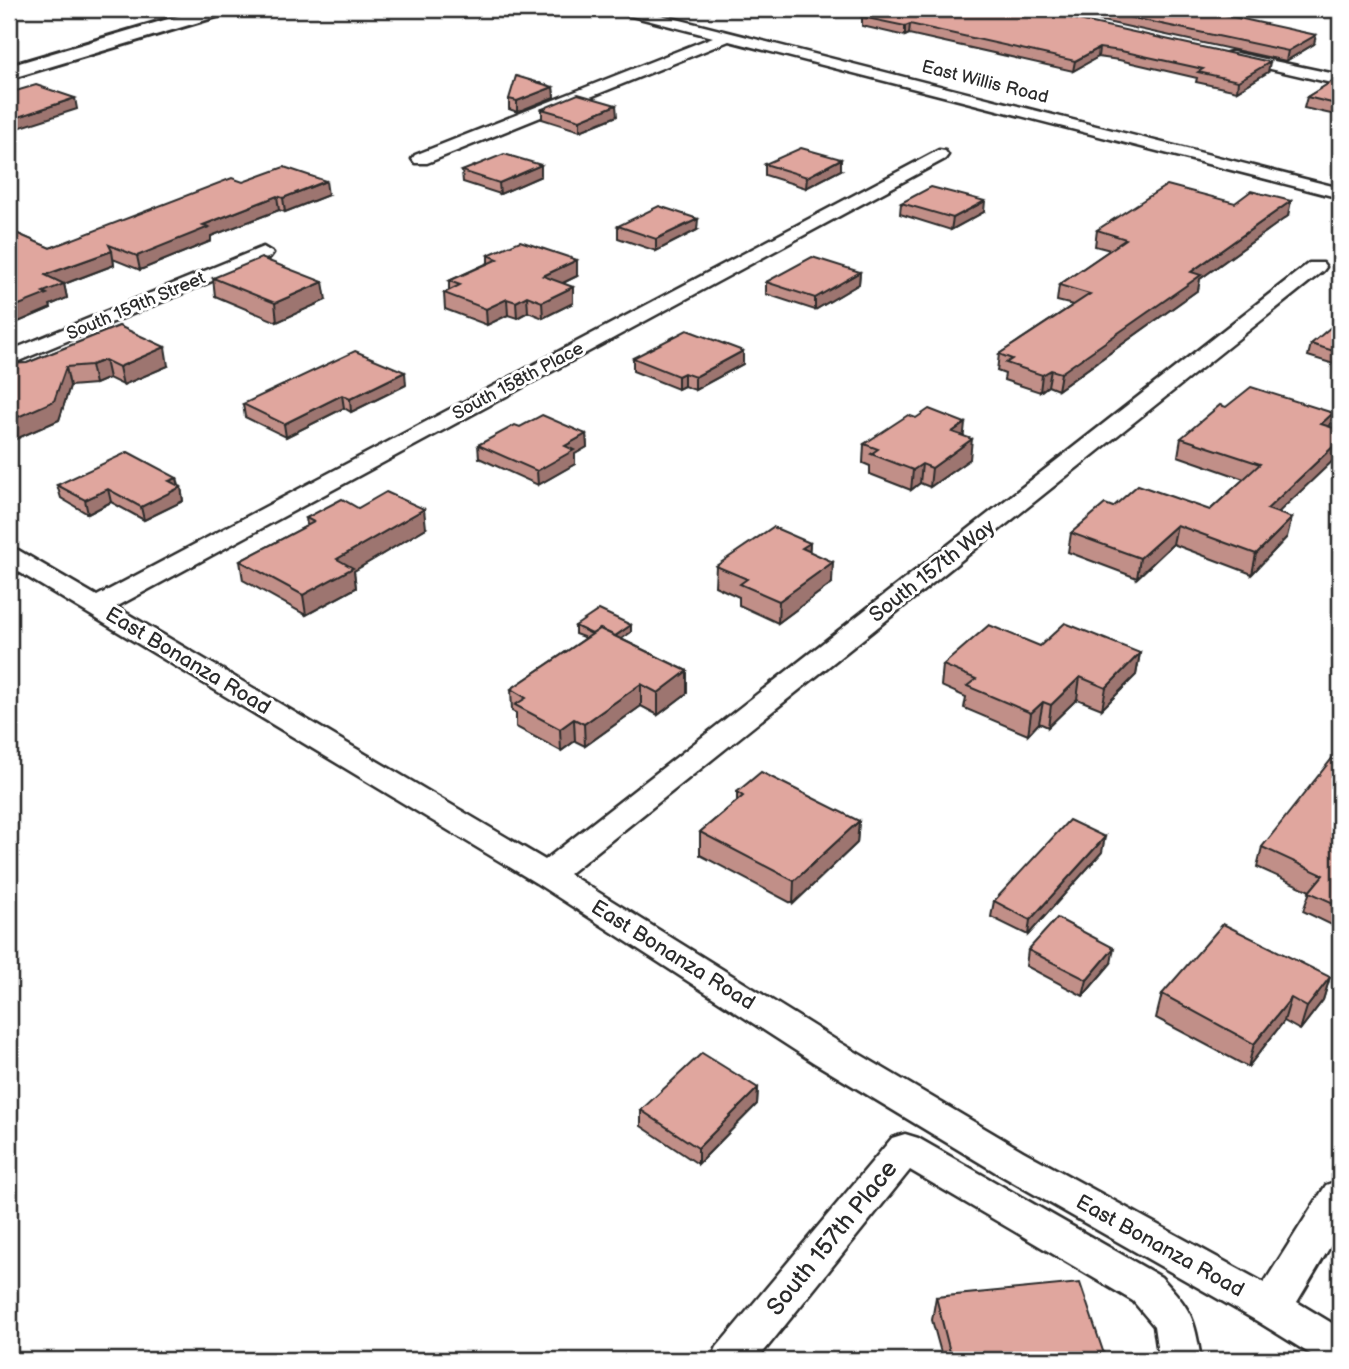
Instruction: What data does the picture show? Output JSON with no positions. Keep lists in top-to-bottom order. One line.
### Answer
{"streets":{"street":["East Willis Road","South 159th Street","South 158th Place","South 157th Way","East Bonanza Road","South 157th Place"]},"crossings":[["South 158th Place","East Bonanza Road"],["South 157th Way","East Bonanza Road"]]}
